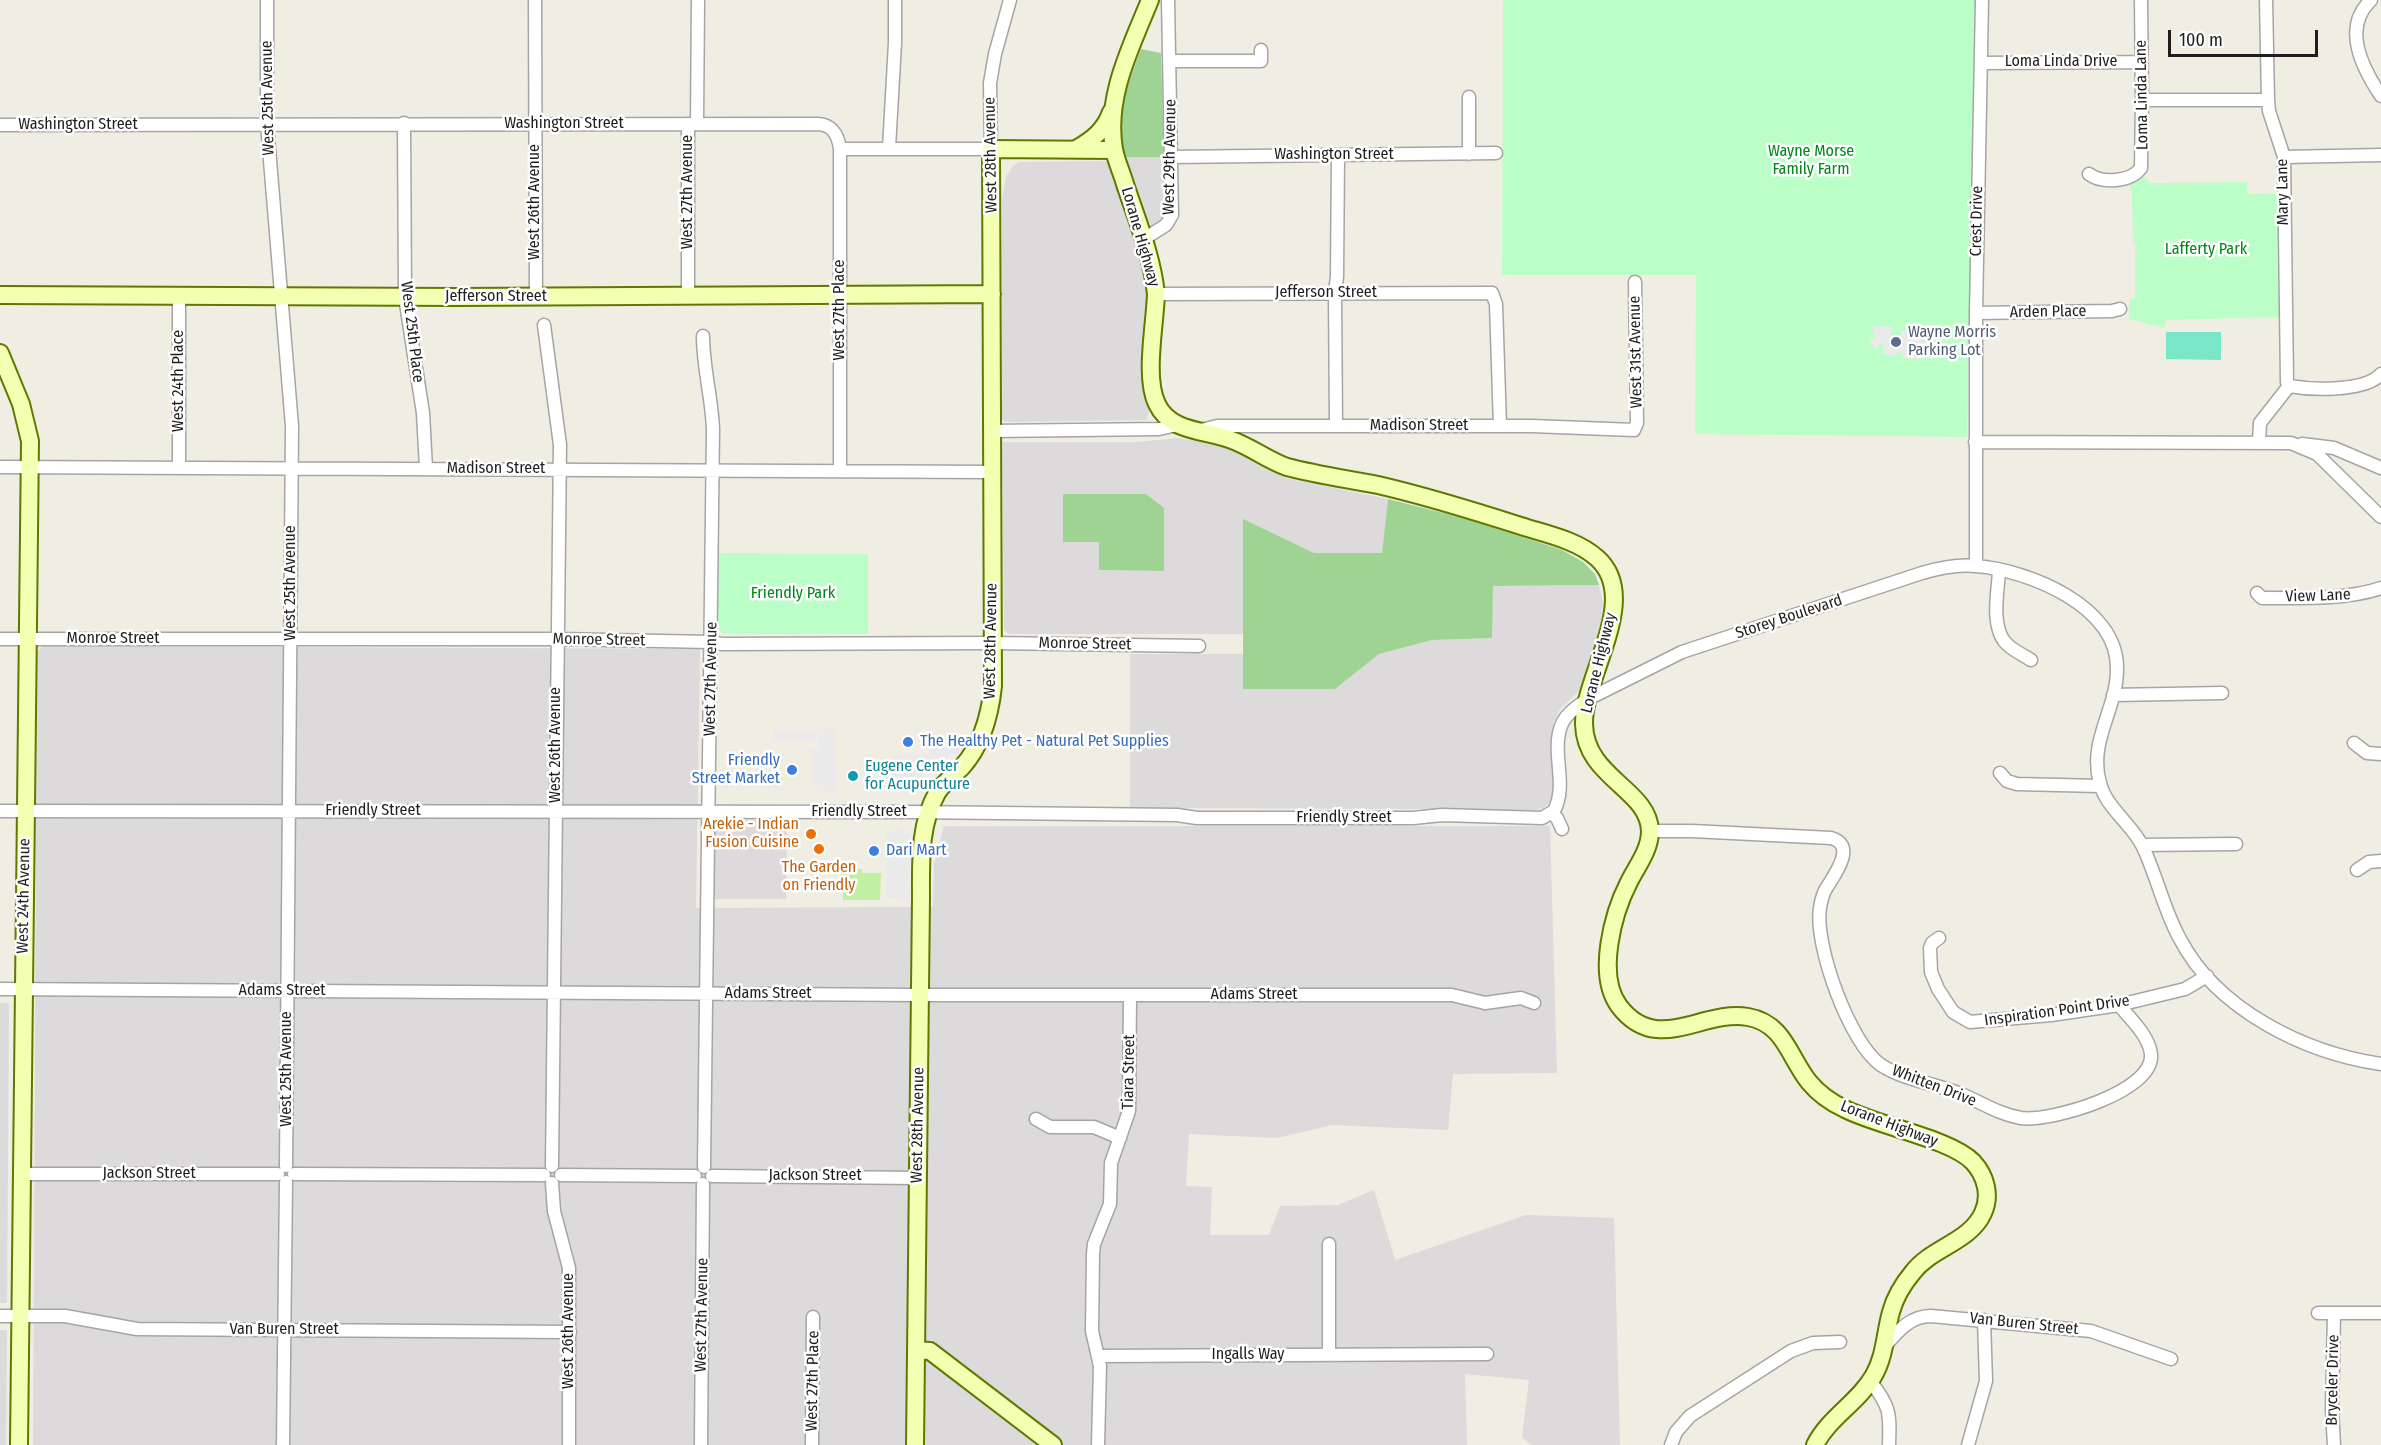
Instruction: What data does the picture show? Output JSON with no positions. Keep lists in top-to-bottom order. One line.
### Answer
{"streets":{"street":["Loma Linda Drive","Loma Linda Lane","West 25th Avenue","Washington Street","West 28th Avenue","West 29th Avenue","West 27th Avenue","Mary Lane","West 26th Avenue","Crest Drive","Lorane Highway","Jefferson Street","West 27th Place","Arden Place","West 25th Place","West 31st Avenue","West 24th Place","Madison Street","View Lane","Storey Boulevard","Monroe Street","Friendly Street","West 24th Avenue","Adams Street","Inspiration Point Drive","Tiara Street","Whitten Drive","Jackson Street","Van Buren Street","Ingalls Way","Bryceler Drive"]},"crossings":[["Loma Linda Drive","Loma Linda Lane"],["Loma Linda Drive","Crest Drive"],["West 25th Avenue","Washington Street"],["West 25th Avenue","Jefferson Street"],["West 25th Avenue","Madison Street"],["West 25th Avenue","Monroe Street"],["West 25th Avenue","Friendly Street"],["West 25th Avenue","Adams Street"],["West 25th Avenue","Jackson Street"],["West 25th Avenue","Van Buren Street"],["Washington Street","West 29th Avenue"],["Washington Street","West 27th Avenue"],["Washington Street","West 26th Avenue"],["Washington Street","West 27th Place"],["Washington Street","West 25th Place"],["West 28th Avenue","Jefferson Street"],["West 28th Avenue","Madison Street"],["West 28th Avenue","Monroe Street"],["West 28th Avenue","Friendly Street"],["West 28th Avenue","Adams Street"],["West 28th Avenue","Jackson Street"],["West 29th Avenue","Lorane Highway"],["West 27th Avenue","Jefferson Street"],["West 27th Avenue","Madison Street"],["West 27th Avenue","Monroe Street"],["West 27th Avenue","Friendly Street"],["West 27th Avenue","Adams Street"],["West 27th Avenue","Jackson Street"],["West 26th Avenue","Jefferson Street"],["West 26th Avenue","Madison Street"],["West 26th Avenue","Monroe Street"],["West 26th Avenue","Friendly Street"],["West 26th Avenue","Adams Street"],["West 26th Avenue","Jackson Street"],["West 26th Avenue","Van Buren Street"],["Crest Drive","Arden Place"],["Crest Drive","Storey Boulevard"],["Lorane Highway","Jefferson Street"],["Lorane Highway","Madison Street"],["Lorane Highway","Storey Boulevard"],["Lorane Highway","Whitten Drive"],["Lorane Highway","Van Buren Street"],["Jefferson Street","West 27th Place"],["Jefferson Street","West 25th Place"],["Jefferson Street","West 24th Place"],["Jefferson Street","Madison Street"],["West 27th Place","Madison Street"],["West 25th Place","Madison Street"],["West 31st Avenue","Madison Street"],["West 24th Place","Madison Street"],["Madison Street","West 24th Avenue"],["Monroe Street","West 24th Avenue"],["Friendly Street","West 24th Avenue"],["West 24th Avenue","Adams Street"],["West 24th Avenue","Jackson Street"],["West 24th Avenue","Van Buren Street"],["Adams Street","Tiara Street"],["Inspiration Point Drive","Whitten Drive"],["Tiara Street","Ingalls Way"]],"parks":["Wayne Morse Family Farm","Lafferty Park","Friendly Park"],"places":["Wayne Morris Parking Lot","The Healthy Pet - Natural Pet Supplies","Friendly Street Market","Eugene Center for Acupuncture","Arekie - Indian Fusion Cuisine","The Garden on Friendly","Dari Mart"],"scale_bar":"100 m"}
